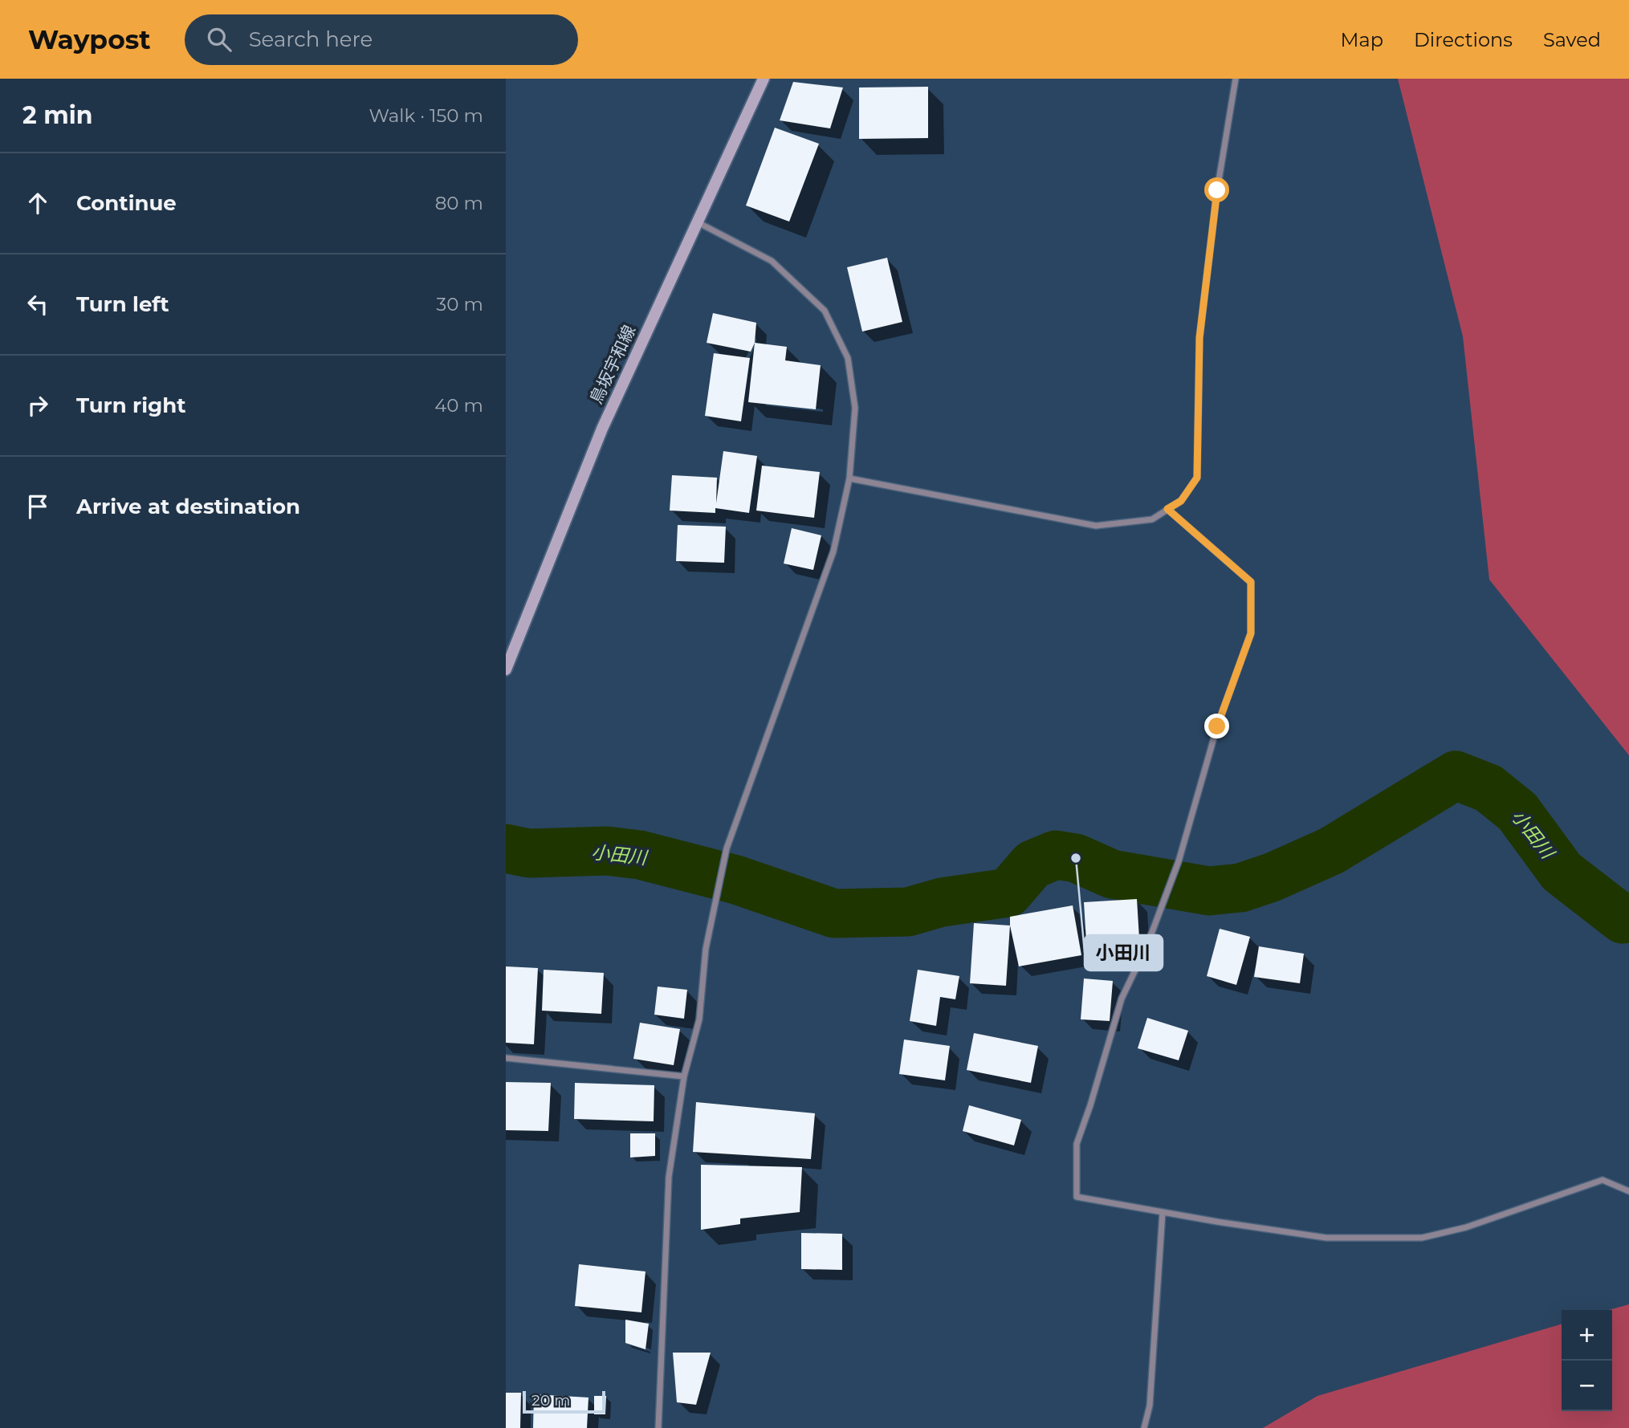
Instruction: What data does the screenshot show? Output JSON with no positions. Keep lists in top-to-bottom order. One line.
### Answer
{"streets":{"main road":["鳥坂宇和線"]},"water":["小田川"],"places":["小田川"],"scale_bar":"20 m","page":{"header":"Waypost","search":"Search here","nav":["Map","Directions","Saved"],"heading":["2 min","Walk · 150 m"],"list":[["Continue","80 m"],["Turn left","30 m"],["Turn right","40 m"],"Arrive at destination"],"map_buttons":["+","−"],"scale":"20 m"}}
